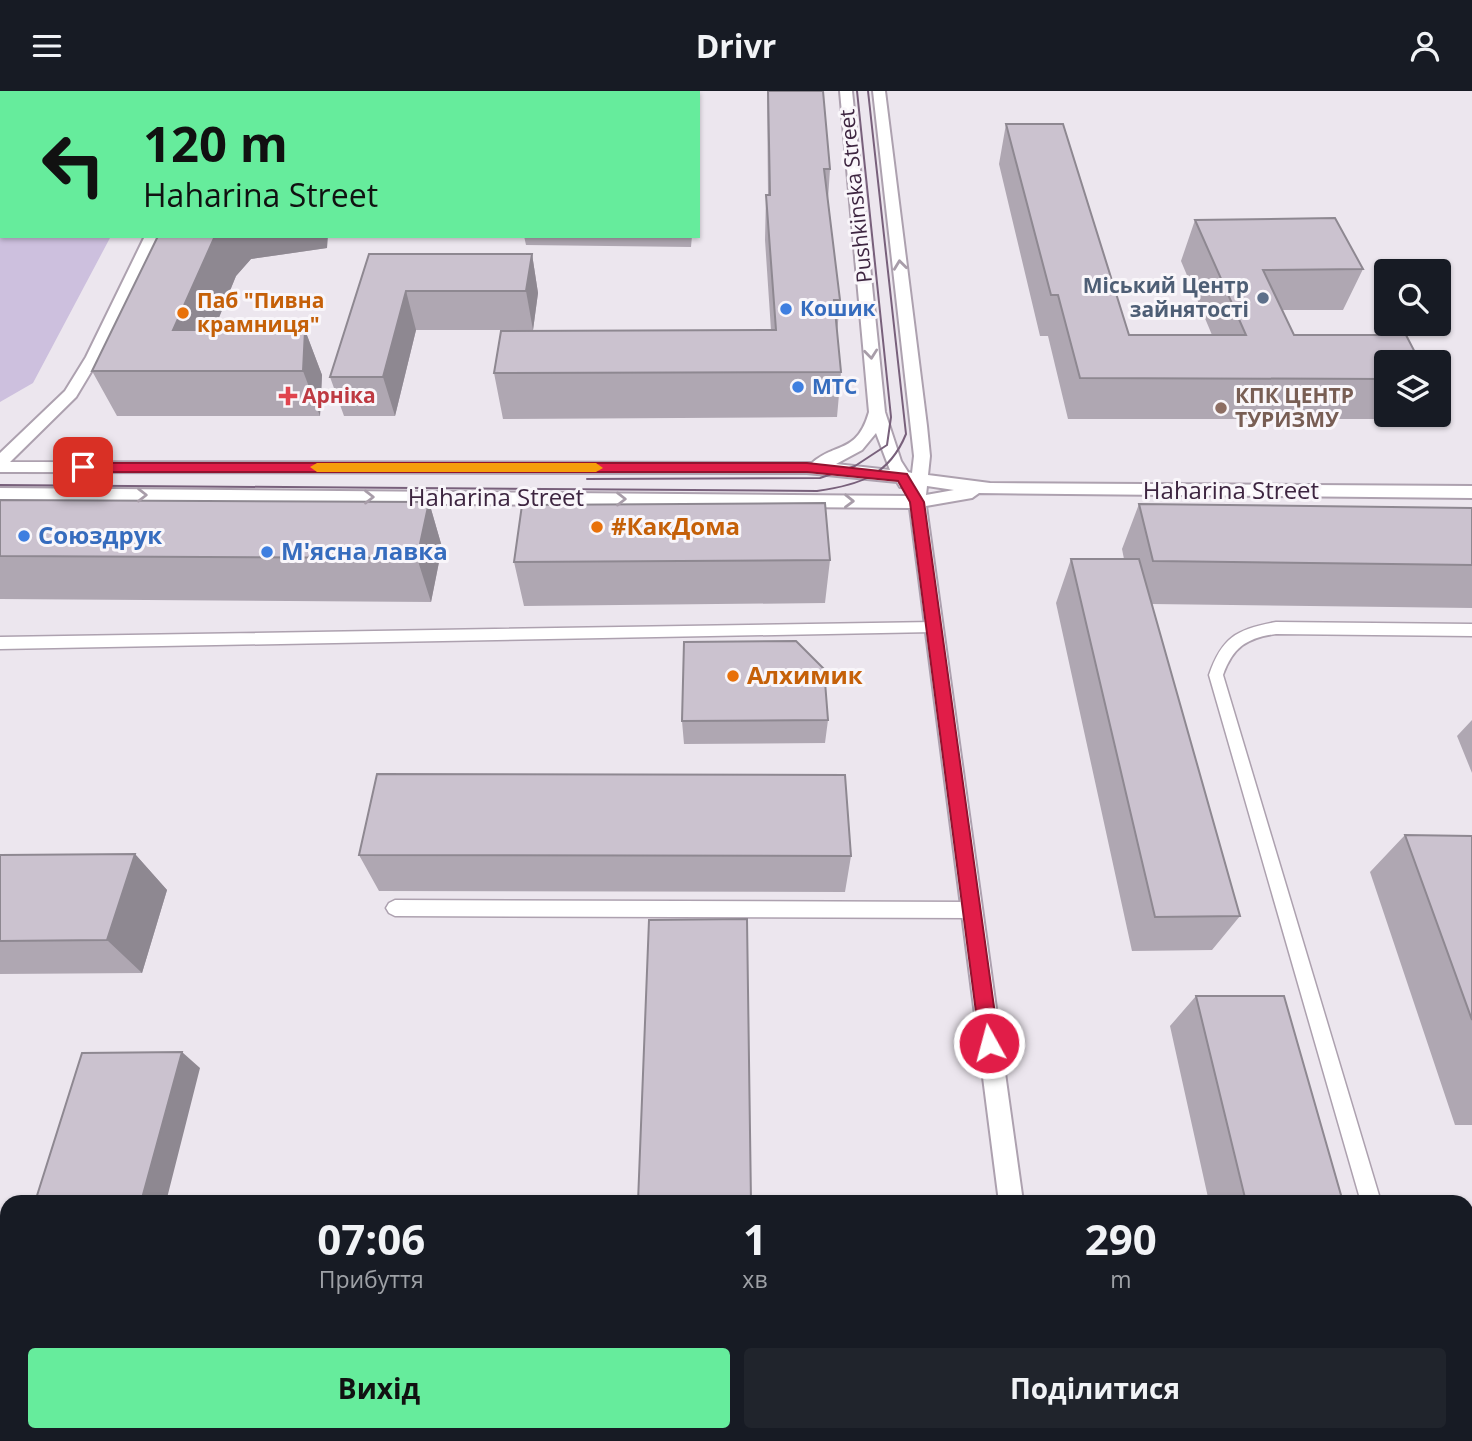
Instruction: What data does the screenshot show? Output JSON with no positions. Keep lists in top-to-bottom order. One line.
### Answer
{"streets":{"street":["Pushkinska Street","Haharina Street"]},"crossings":[["Pushkinska Street","Haharina Street"]],"places":{"other":["Міський Центр зайнятості","Кошик","Паб \"Пивна крамниця\"","МТС","КПК ЦЕНТР ТУРИЗМУ","#КакДома","Союздрук","М'ясна лавка","Алхимик"],"health":["Арніка"]},"page":{"header":"Drivr","turn":["120 m","Haharina Street"],"eta":["07:06","Прибуття","1","хв","290","m"],"buttons":["Вихід","Поділитися"]}}
